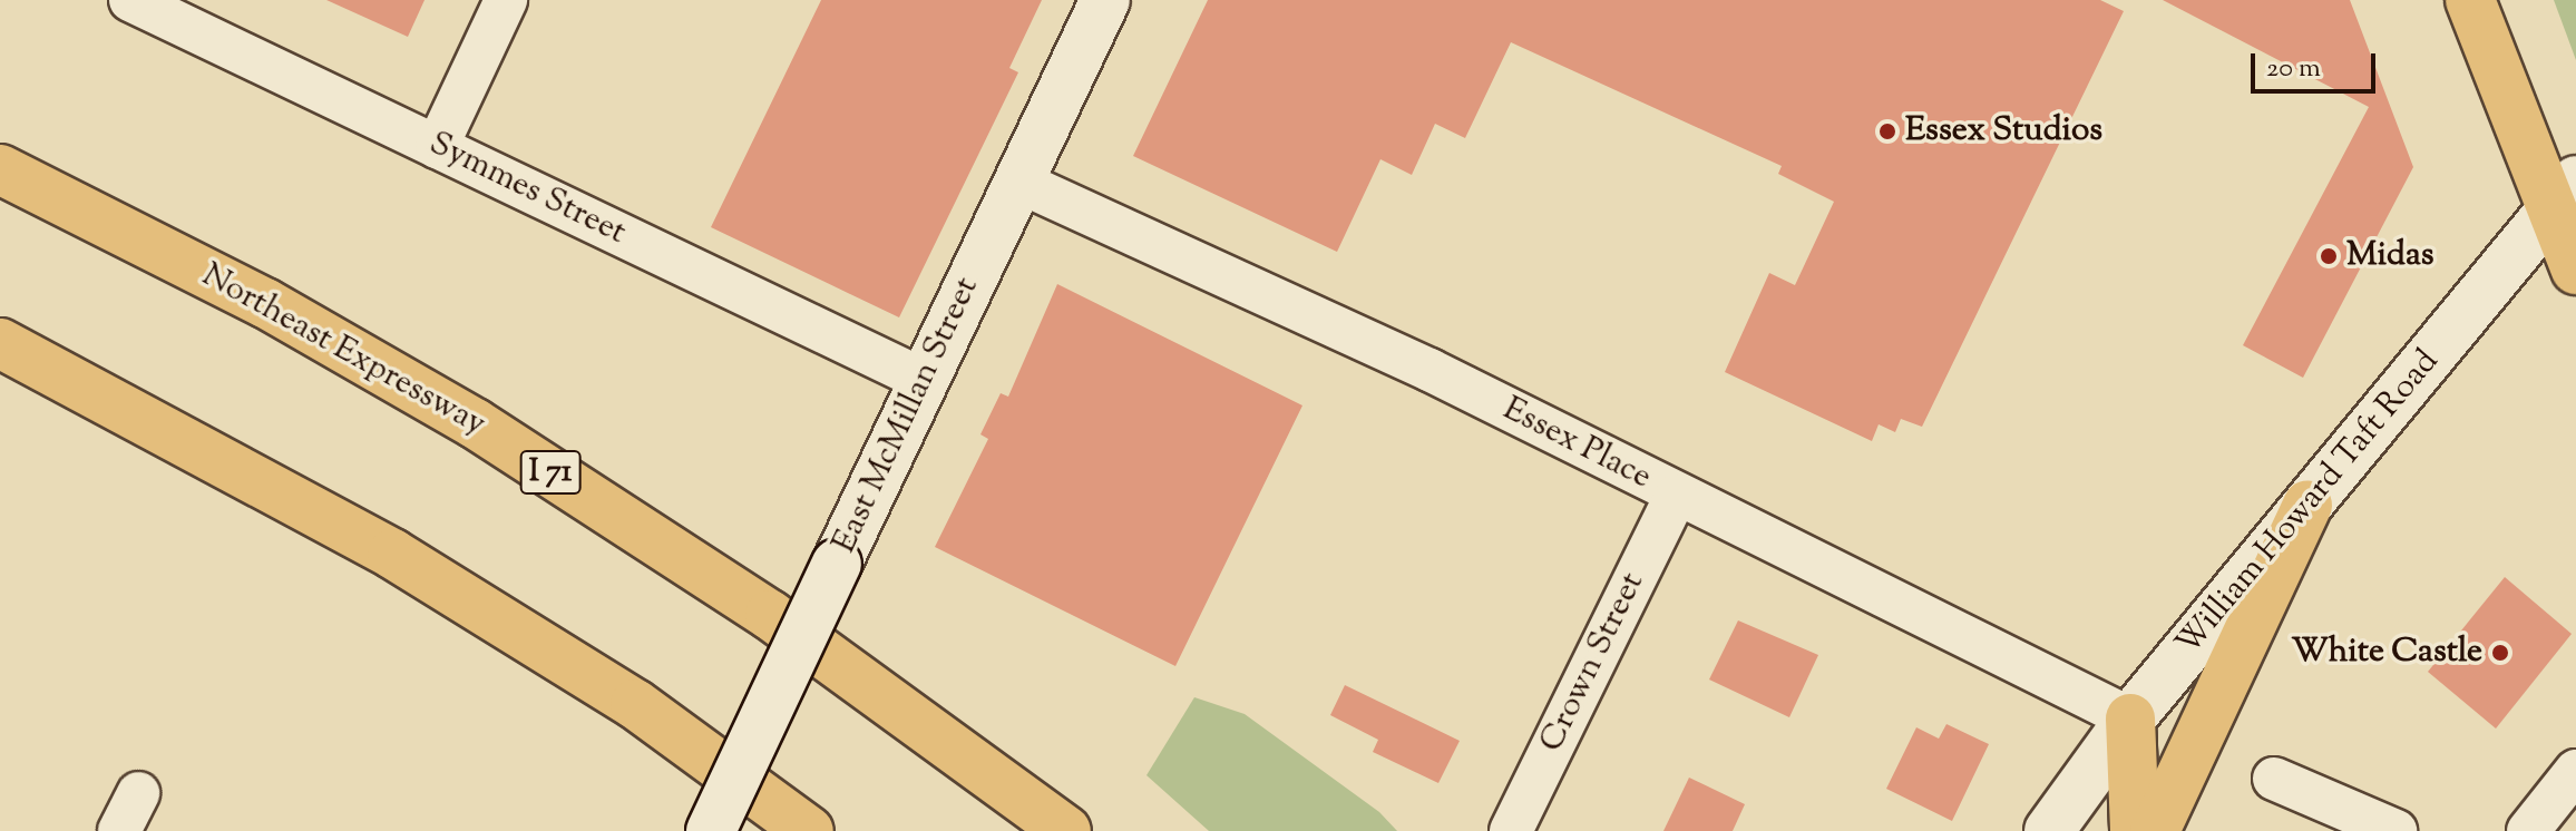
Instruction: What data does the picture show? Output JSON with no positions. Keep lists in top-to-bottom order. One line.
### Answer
{"streets":{"main road":["Northeast Expressway","East McMillan Street","I 71","William Howard Taft Road"],"street":["Symmes Street","Essex Place","Crown Street"]},"crossings":[["Symmes Street","East McMillan Street"],["East McMillan Street","Essex Place"],["Essex Place","William Howard Taft Road"],["Essex Place","Crown Street"]],"places":["Essex Studios","Midas","White Castle"],"scale_bar":"20 m"}
